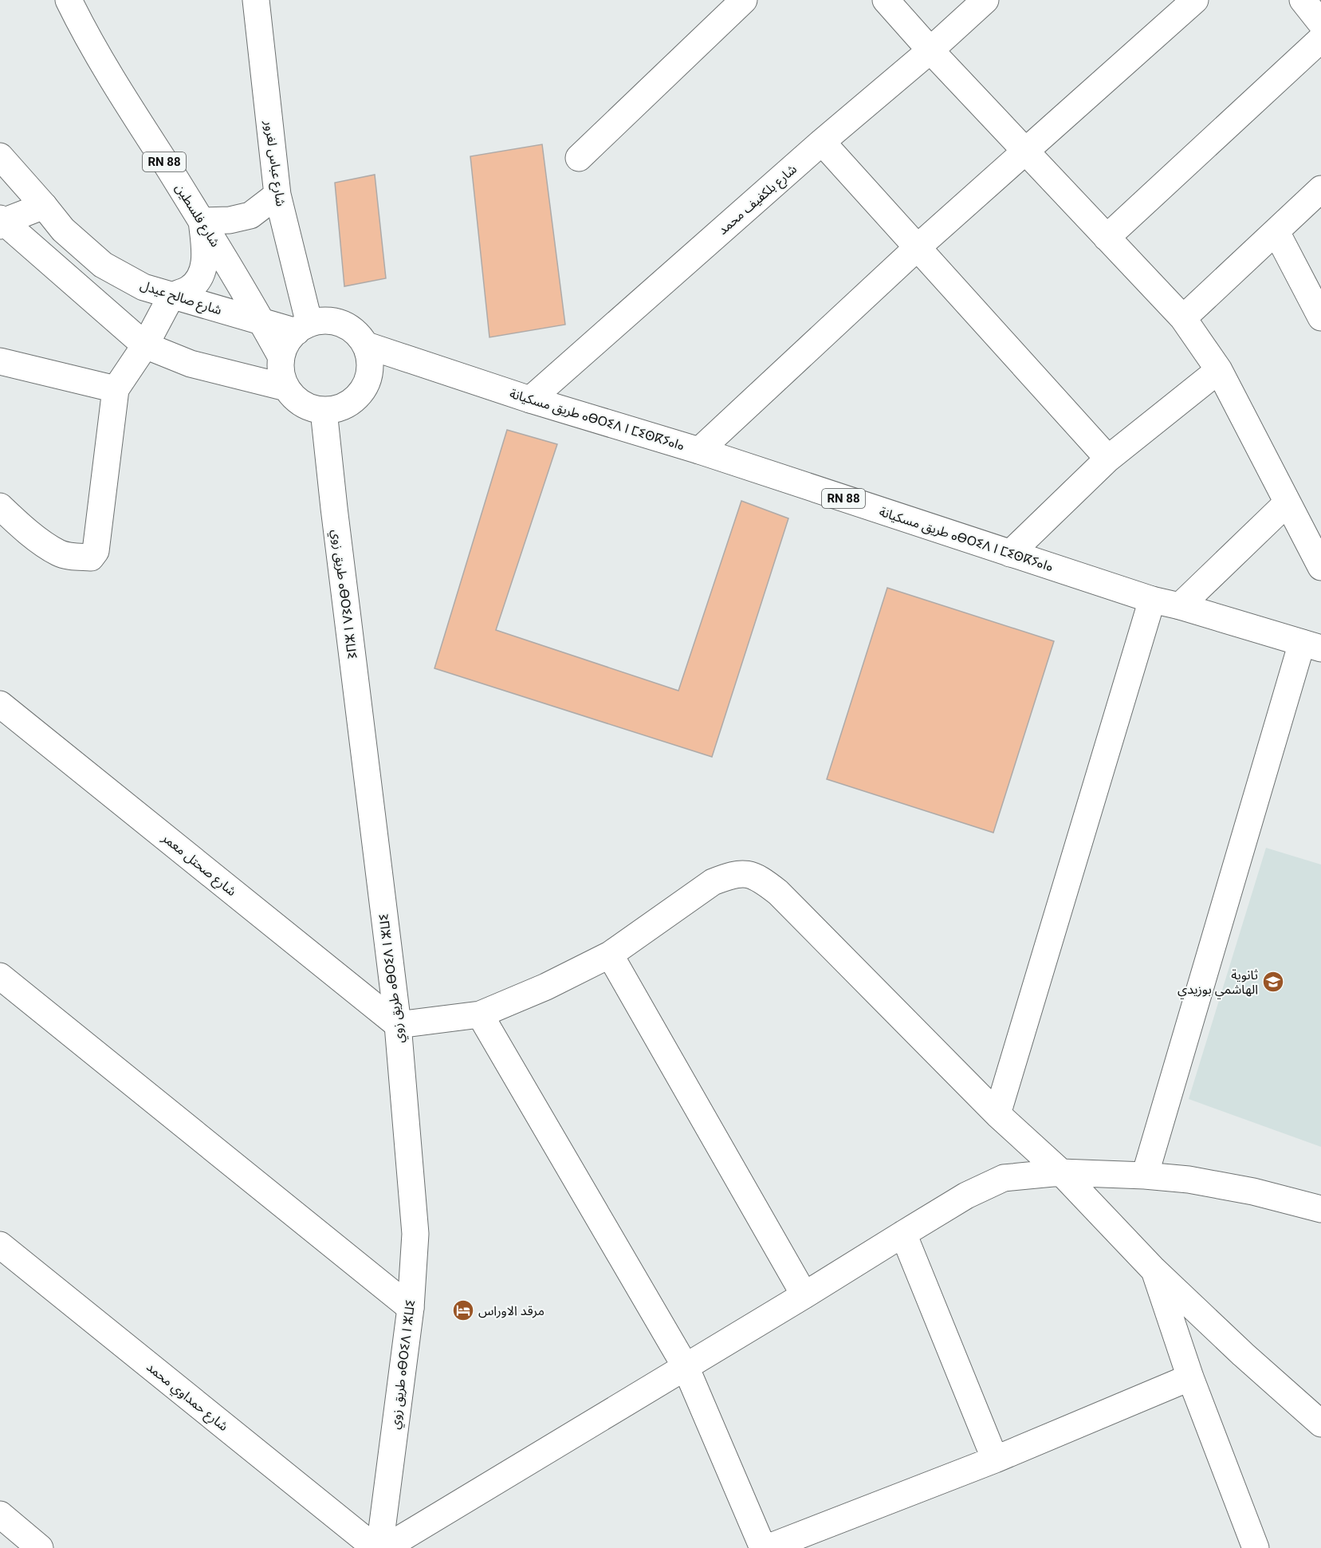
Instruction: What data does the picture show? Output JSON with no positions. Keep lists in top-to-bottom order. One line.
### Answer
{"streets":{"street":["RN 88","شارع عباس لغرور","شارع بلكفيف محمد","شارع فلسطين","شارع صالح عيدل","طريق مسكيانة ⴰⴱⵔⵉⴷ ⵏ ⵎⵉⵙⴽⵢⴰⵏⴰ","طريق زوي ⴰⴱⵔⵉⴷ ⵏ ⵣⵡⵉ","شارع صحتل معمر","شارع حمداوي محمد"]},"crossings":[["شارع عباس لغرور","شارع فلسطين"],["شارع عباس لغرور","شارع صالح عيدل"],["شارع عباس لغرور","طريق مسكيانة ⴰⴱⵔⵉⴷ ⵏ ⵎⵉⵙⴽⵢⴰⵏⴰ"],["شارع عباس لغرور","طريق زوي ⴰⴱⵔⵉⴷ ⵏ ⵣⵡⵉ"],["شارع بلكفيف محمد","طريق مسكيانة ⴰⴱⵔⵉⴷ ⵏ ⵎⵉⵙⴽⵢⴰⵏⴰ"],["شارع فلسطين","شارع صالح عيدل"],["شارع فلسطين","طريق مسكيانة ⴰⴱⵔⵉⴷ ⵏ ⵎⵉⵙⴽⵢⴰⵏⴰ"],["شارع فلسطين","طريق زوي ⴰⴱⵔⵉⴷ ⵏ ⵣⵡⵉ"],["شارع صالح عيدل","طريق مسكيانة ⴰⴱⵔⵉⴷ ⵏ ⵎⵉⵙⴽⵢⴰⵏⴰ"],["شارع صالح عيدل","طريق زوي ⴰⴱⵔⵉⴷ ⵏ ⵣⵡⵉ"],["طريق مسكيانة ⴰⴱⵔⵉⴷ ⵏ ⵎⵉⵙⴽⵢⴰⵏⴰ","طريق زوي ⴰⴱⵔⵉⴷ ⵏ ⵣⵡⵉ"],["طريق زوي ⴰⴱⵔⵉⴷ ⵏ ⵣⵡⵉ","شارع صحتل معمر"]],"places":{"school or university":["ثانوية الهاشمي بوزيدي"],"hotel":["مرقد الاوراس"]}}
